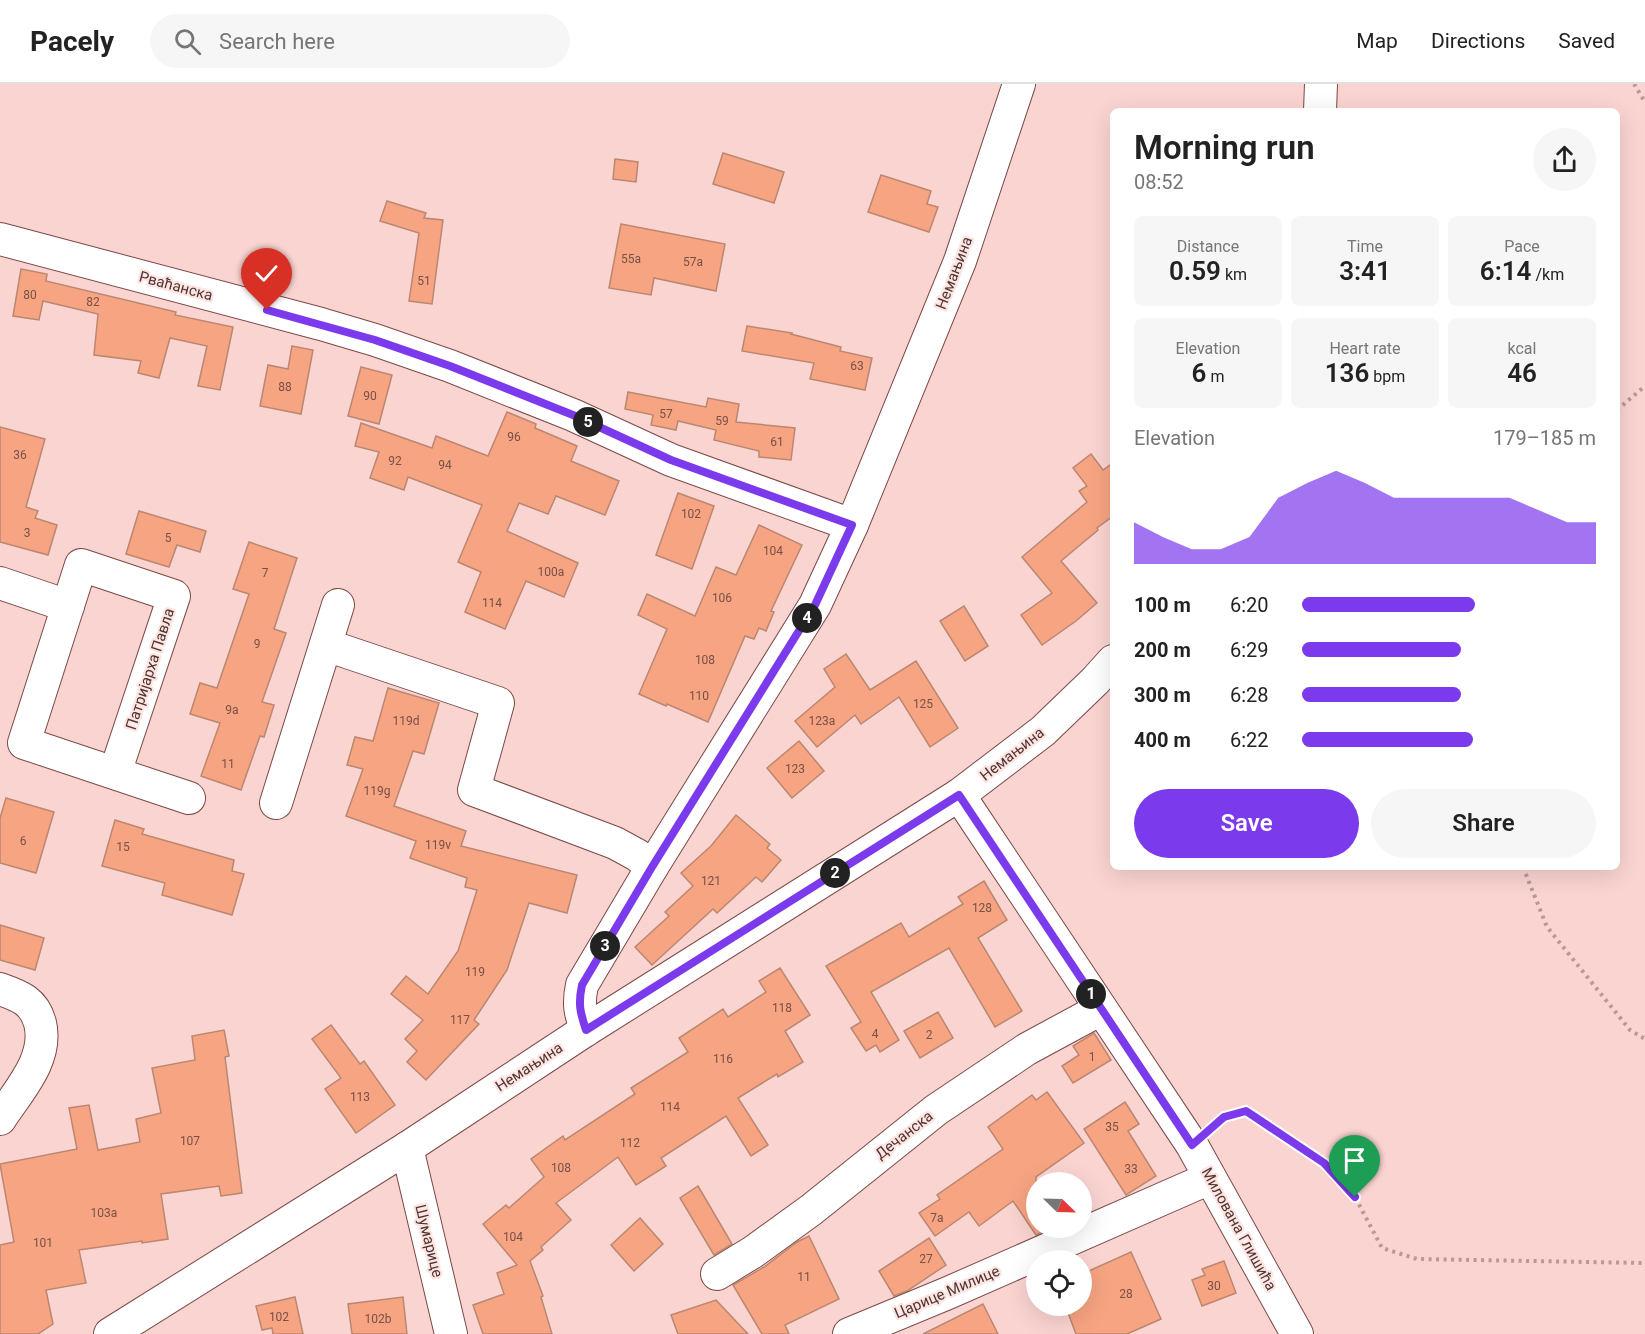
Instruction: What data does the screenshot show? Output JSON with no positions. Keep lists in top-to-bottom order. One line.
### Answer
{"streets":{"street":["Немањина","Рваћанска","Патријарха Павла","Дечанска","Милована Глишића","Шумарице","Царице Милице"]},"crossings":[["Немањина","Рваћанска"],["Немањина","Милована Глишића"],["Немањина","Шумарице"],["Дечанска","Милована Глишића"],["Милована Глишића","Царице Милице"]],"house_numbers":["55a","57a","51","80","82","63","88","90","57","59","96","61","36","92","94","102","3","5","104","100a","7","106","114","9","108","110","125","9a","119d","123a","11","123","119g","6","119v","15","121","128","119","118","117","4","2","1","116","113","114","35","107","112","108","33","103a","7a","104","101","27","11","30","28","102","102b"],"north":"bottom right","page":{"header":"Pacely","search":"Search here","nav":["Map","Directions","Saved"],"heading":["Morning run","08:52"],"stats":[["Distance","0.59 km"],["Time","3:41"],["Pace","6:14 /km"],["Elevation","6 m"],["Heart rate","136 bpm"],["kcal","46"]],"pins":["5","4","2","3","1"],"chart":["Elevation","179–185 m"],"list":[{"name":"100 m","note":"6:20"},{"name":"200 m","note":"6:29"},{"name":"300 m","note":"6:28"},{"name":"400 m","note":"6:22"}],"buttons":["Save","Share"]}}
